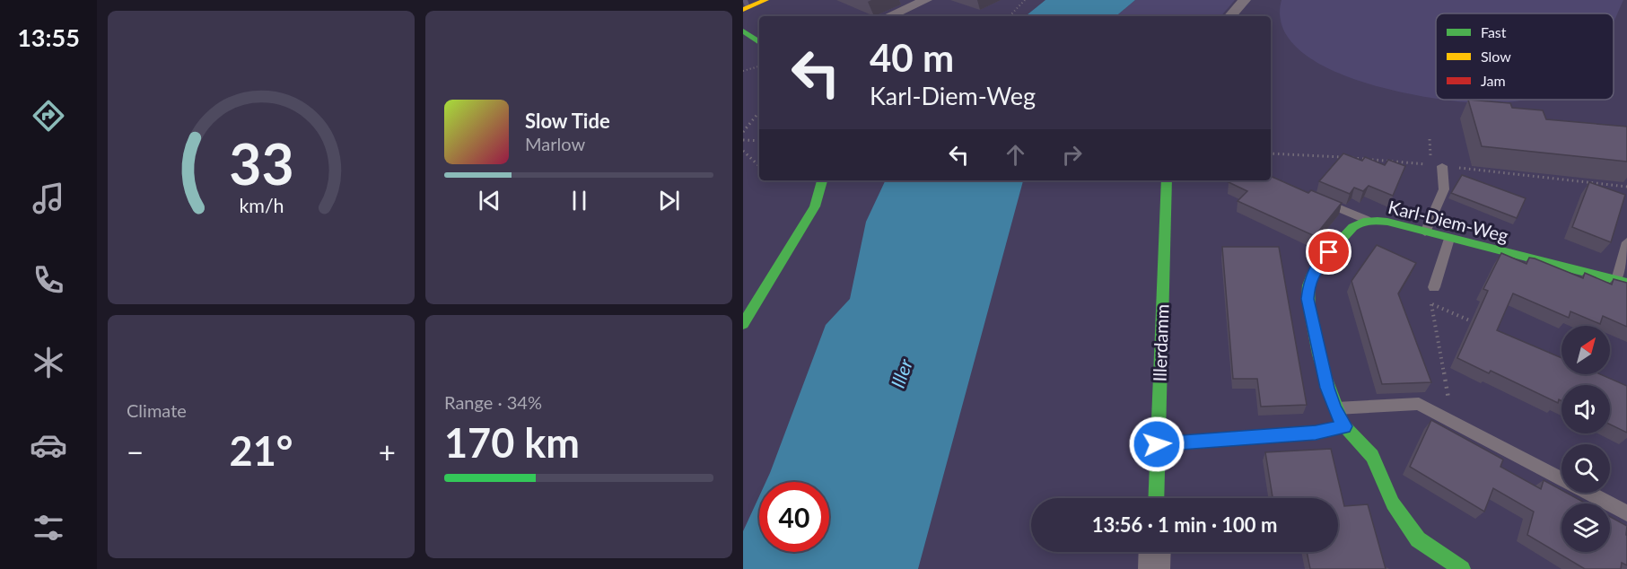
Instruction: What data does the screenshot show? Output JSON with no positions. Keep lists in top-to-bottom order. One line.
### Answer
{"streets":{"street":["Karl-Diem-Weg","Illerdamm"]},"water":["Iller"],"legend":["Fast","Slow","Jam"],"north":"top right","page":{"tabs":"13:55","turn":["40 m","Karl-Diem-Weg"],"song":["Slow Tide","Marlow"],"tile":["Climate",["Range · 34%","170 km"]],"heat":["−","21°","+"],"limit":"40","trip":"13:56 · 1 min · 100 m","gauge":["33","km/h"]}}
